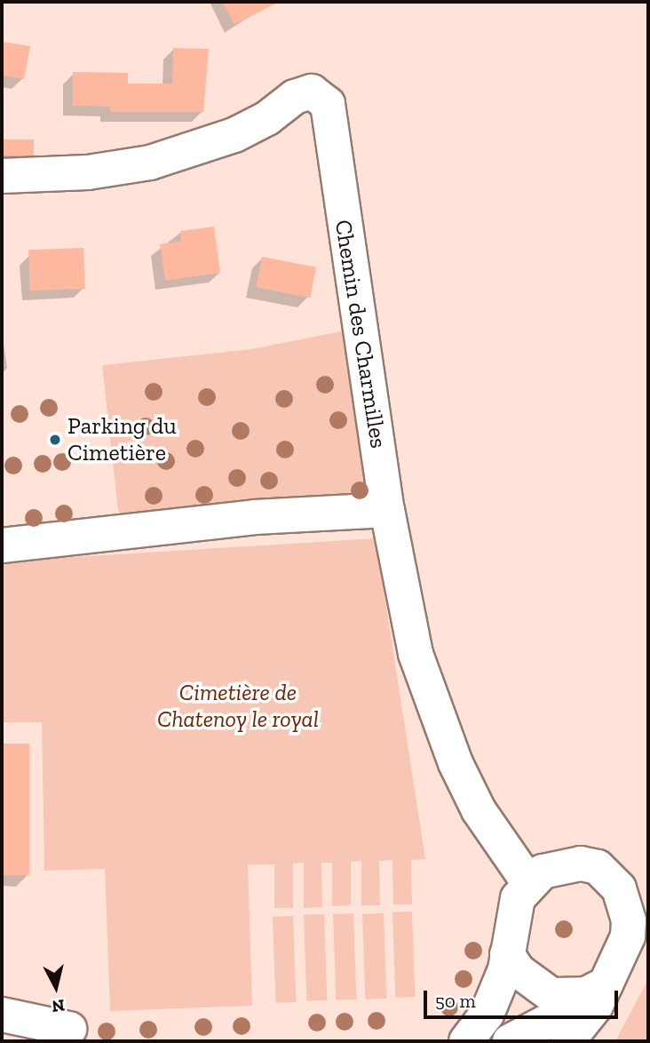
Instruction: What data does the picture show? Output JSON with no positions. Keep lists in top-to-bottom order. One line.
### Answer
{"streets":{"street":["Chemin des Charmilles"]},"parks":["Cimetière de Chatenoy le royal"],"places":["Parking du Cimetière"],"scale_bar":"50 m","north":"bottom"}
